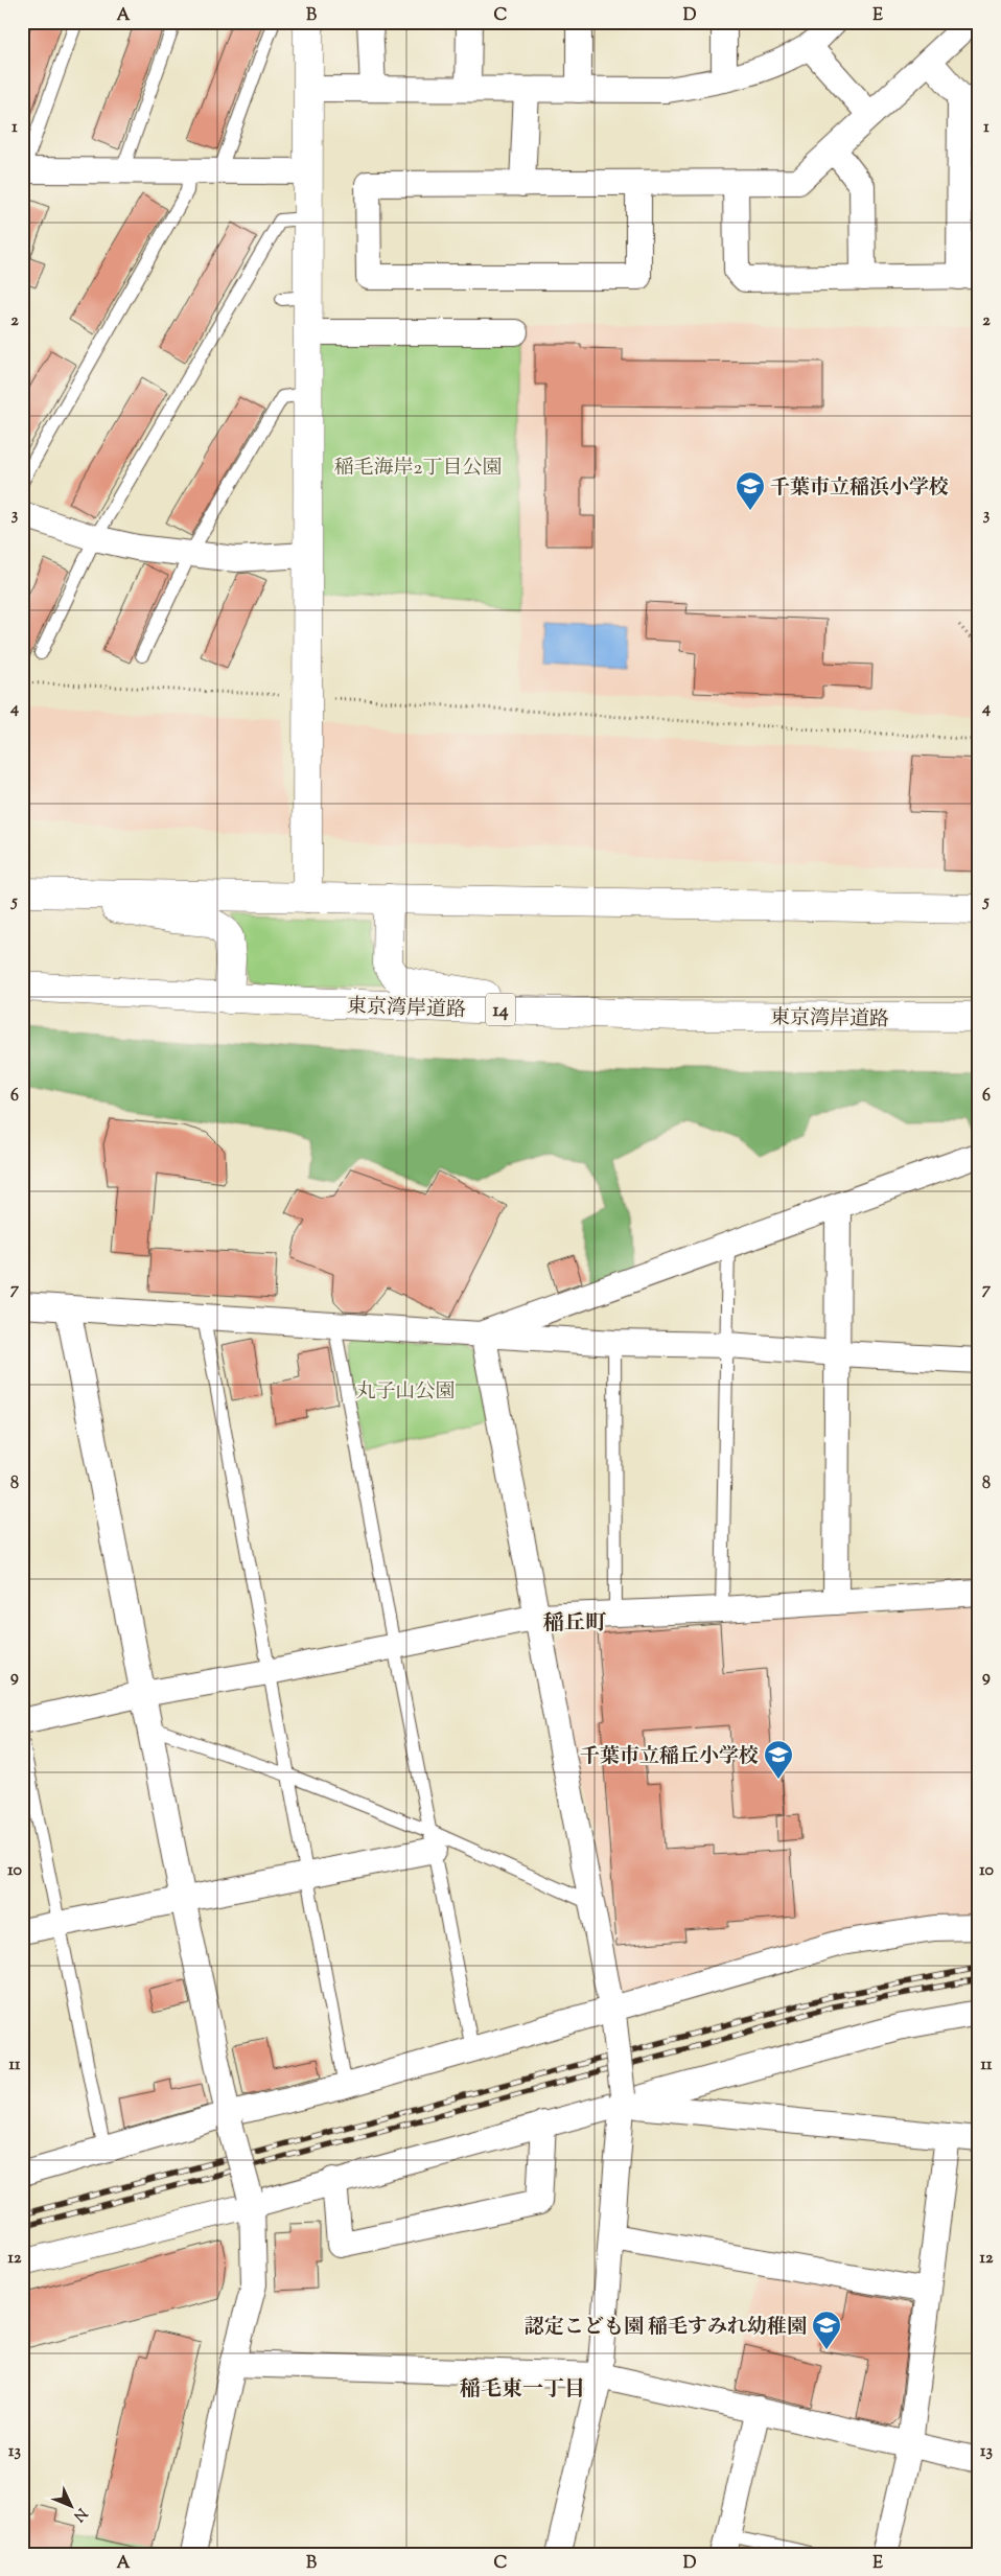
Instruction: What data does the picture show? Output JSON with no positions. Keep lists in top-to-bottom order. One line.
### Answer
{"streets":{"main road":["東京湾岸道路","14"]},"districts":["稲丘町","稲毛東一丁目"],"parks":["稲毛海岸2丁目公園","丸子山公園"],"places":{"school or university":["千葉市立稲浜小学校","千葉市立稲丘小学校","認定こども園 稲毛すみれ幼稚園"]},"north":"bottom right","grid":{"columns":["A","B","C","D","E"],"rows":["1","2","3","4","5","6","7","8","9","10","11","12","13"]}}
